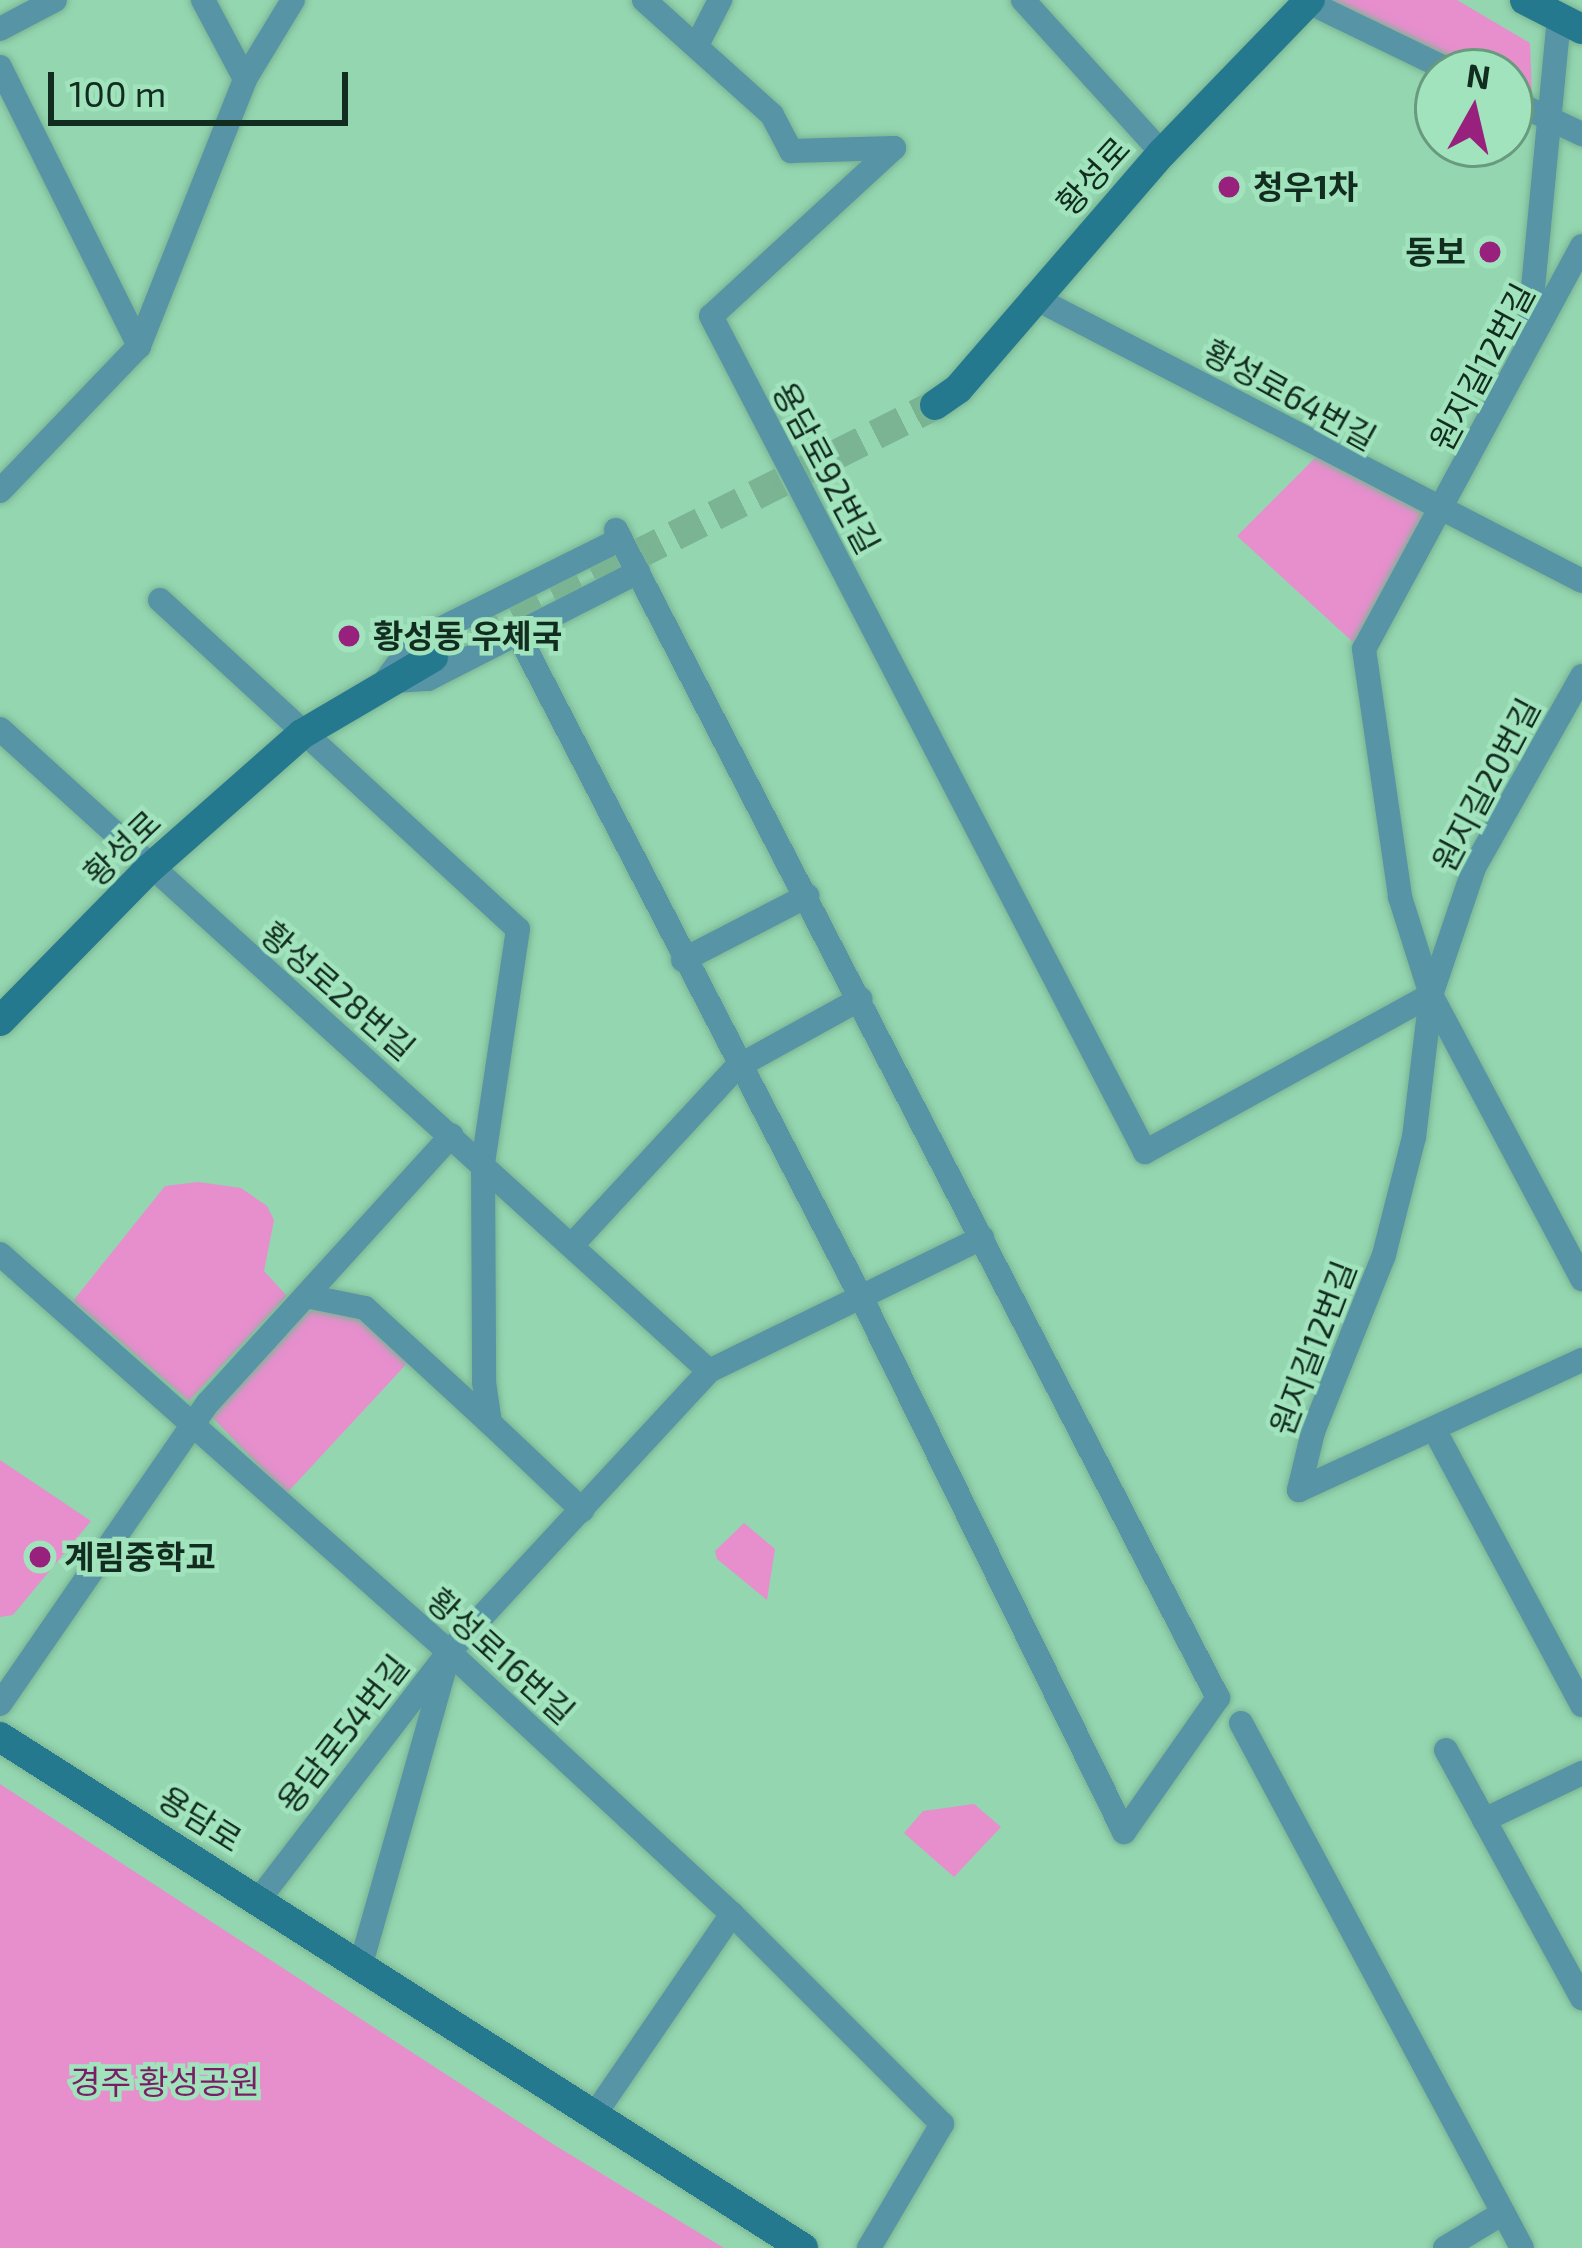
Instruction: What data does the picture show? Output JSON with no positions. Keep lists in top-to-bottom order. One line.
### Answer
{"streets":{"street":["황성로","원지길12번길","황성로64번길","용담로92번길","원지길20번길","황성로28번길","황성로16번길","용담로54번길","용담로"]},"crossings":[["황성로","황성로64번길"],["황성로","황성로28번길"],["원지길12번길","황성로64번길"],["원지길12번길","용담로92번길"],["원지길12번길","원지길20번길"],["용담로92번길","원지길20번길"],["황성로28번길","용담로54번길"],["황성로16번길","용담로54번길"],["용담로54번길","용담로"]],"parks":["경주 황성공원"],"places":["청우1차","동보","황성동 우체국","계림중학교"],"scale_bar":"100 m","north":"top"}
